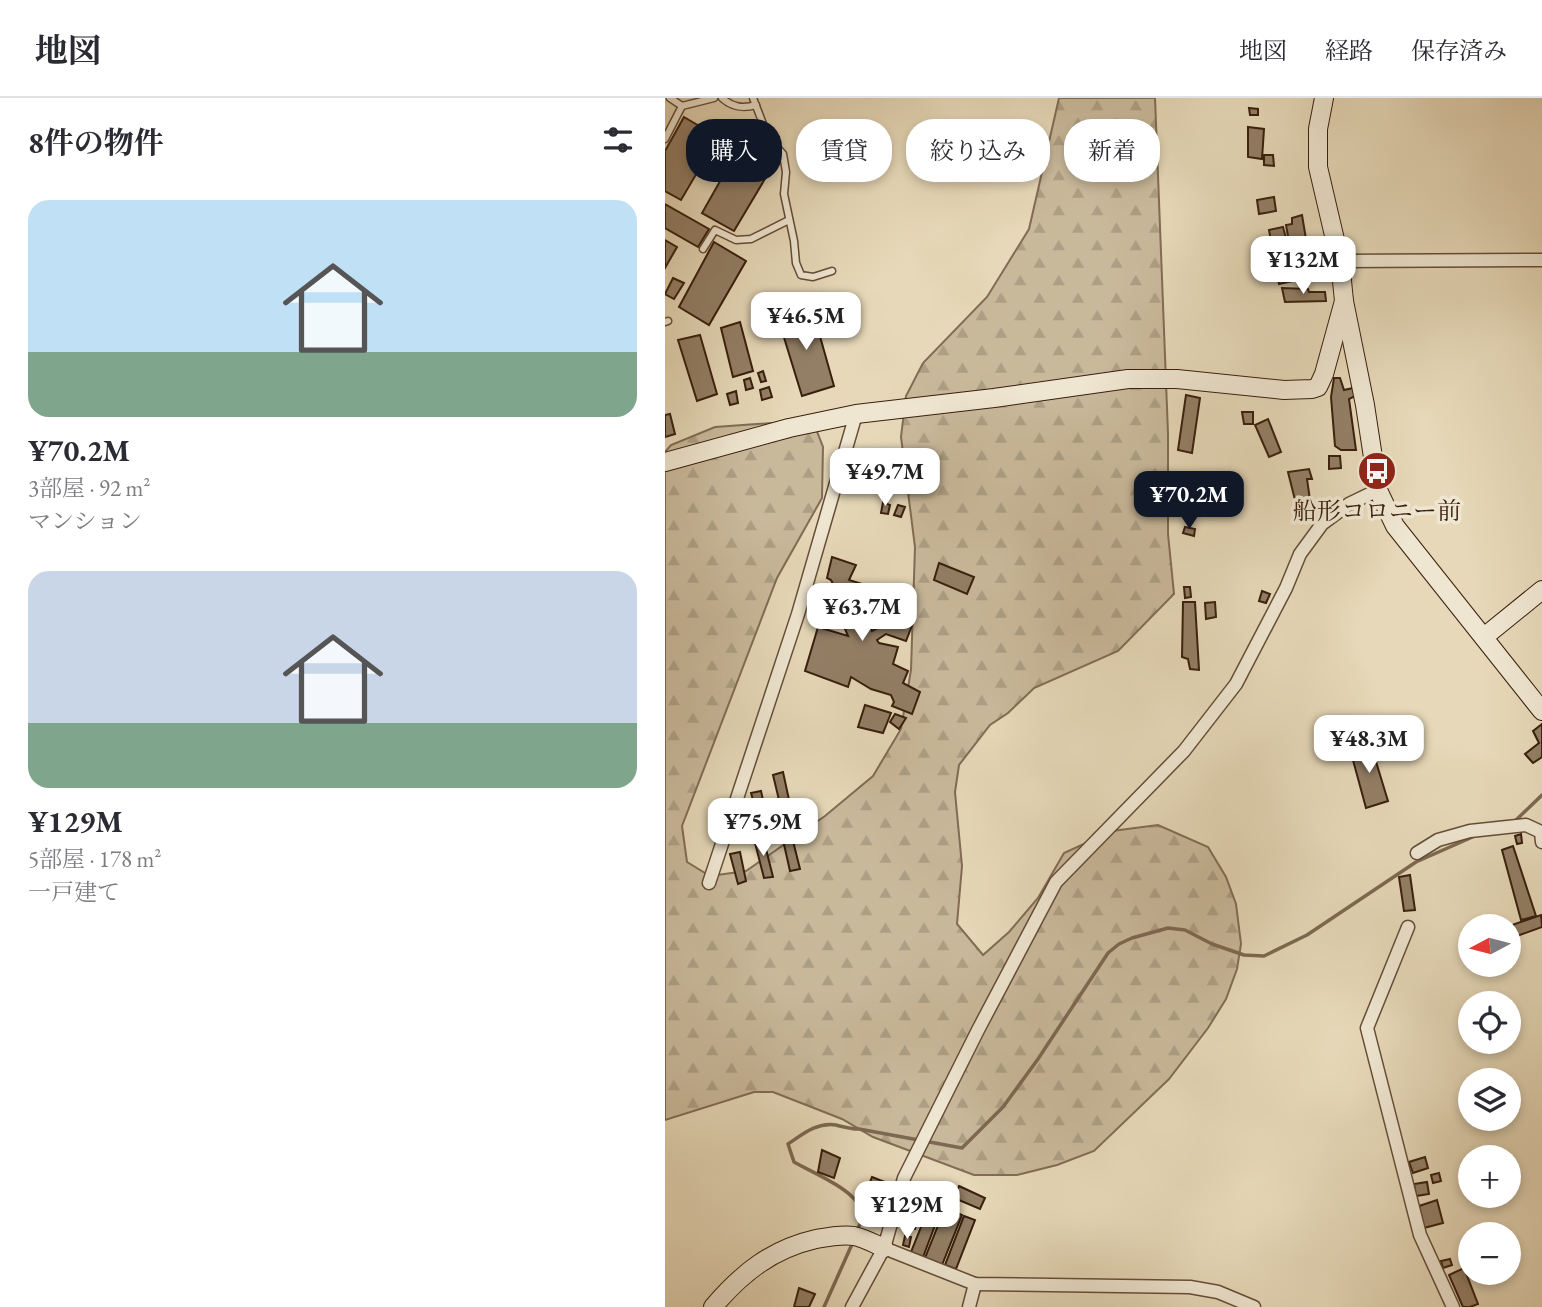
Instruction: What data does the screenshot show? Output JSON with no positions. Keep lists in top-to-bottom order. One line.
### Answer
{"places":{"bus stop":["船形コロニー前"]},"north":"left","page":{"header":"地図","nav":["地図","経路","保存済み"],"heading":"8件の物件","chip":["購入","賃貸","絞り込み","新着"],"list":[{"name":"¥70.2M","note":"3部屋 · 92 m² · マンション"},{"name":"¥129M","note":"5部屋 · 178 m² · 一戸建て"}],"price":["¥132M","¥46.5M","¥49.7M","¥70.2M","¥63.7M","¥48.3M","¥75.9M","¥129M"],"map_buttons":["+","−"]}}
